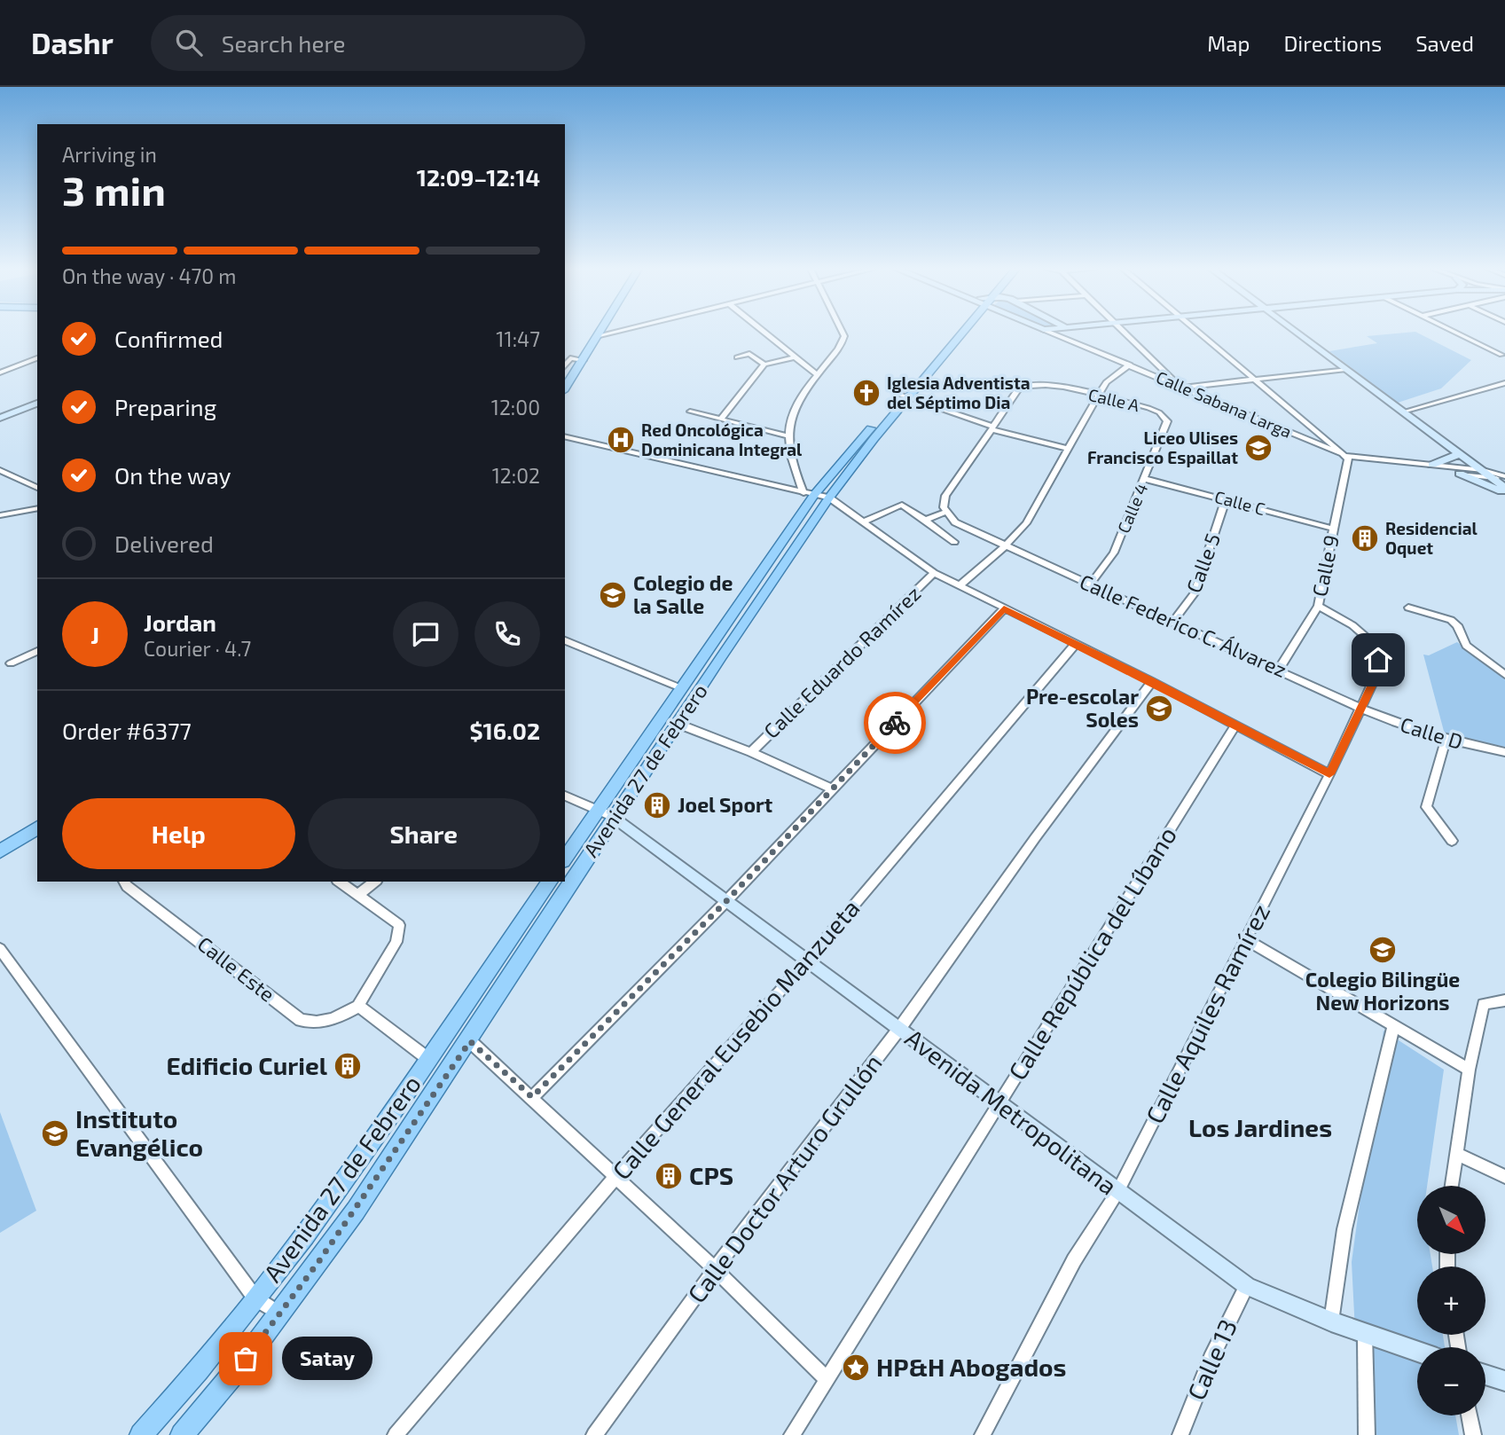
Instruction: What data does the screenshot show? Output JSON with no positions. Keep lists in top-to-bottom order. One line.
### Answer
{"streets":{"main road":["Avenida 27 de Febrero","Avenida Metropolitana"],"street":["Calle A","Calle Sabana Larga","Calle C","Calle 4","Calle 5","Calle 9","Calle Federico C. Álvarez","Calle Eduardo Ramírez","Calle D","Calle República del Líbano","Calle Este","Calle Aquiles Ramírez","Calle General Eusebio Manzueta","Calle Doctor Arturo Grullón","Calle 13"]},"crossings":[["Calle A","Calle 4"],["Calle A","Calle Federico C. Álvarez"],["Calle Sabana Larga","Calle 9"],["Calle C","Calle 4"],["Calle C","Calle 5"],["Calle C","Calle 9"],["Calle 4","Calle Federico C. Álvarez"],["Calle 5","Calle Federico C. Álvarez"],["Calle 9","Calle Federico C. Álvarez"],["Calle 9","Calle Aquiles Ramírez"],["Calle Federico C. Álvarez","Calle D"],["Calle Federico C. Álvarez","Calle Aquiles Ramírez"],["Calle D","Calle Aquiles Ramírez"],["Avenida 27 de Febrero","Avenida Metropolitana"],["Calle República del Líbano","Avenida Metropolitana"],["Calle Aquiles Ramírez","Avenida Metropolitana"],["Calle General Eusebio Manzueta","Avenida Metropolitana"],["Avenida Metropolitana","Calle Doctor Arturo Grullón"],["Avenida Metropolitana","Calle 13"]],"districts":["Los Jardines"],"places":{"church":["Iglesia Adventista del Séptimo Dia"],"hospital":["Red Oncológica Dominicana Integral"],"school or university":["Liceo Ulises Francisco Espaillat","Colegio de la Salle","Pre-escolar Soles","Colegio Bilingüe New Horizons","Instituto Evangélico"],"building":["Residencial Oquet","Joel Sport","Edificio Curiel","CPS"],"other":["Satay"],"place":["HP&H Abogados"]},"north":"bottom right","page":{"header":"Dashr","search":"Search here","nav":["Map","Directions","Saved"],"heading":["3 min","Arriving in","12:09–12:14"],"panel":["Jordan","Courier · 4.7","Order #6377","$16.02"],"bar":"On the way · 470 m","list":[["Confirmed","11:47"],["Preparing","12:00"],["On the way","12:02"],"Delivered"],"round":"J","buttons":["Help","Share"],"map_buttons":["+","−"],"bubble":"Satay"}}
